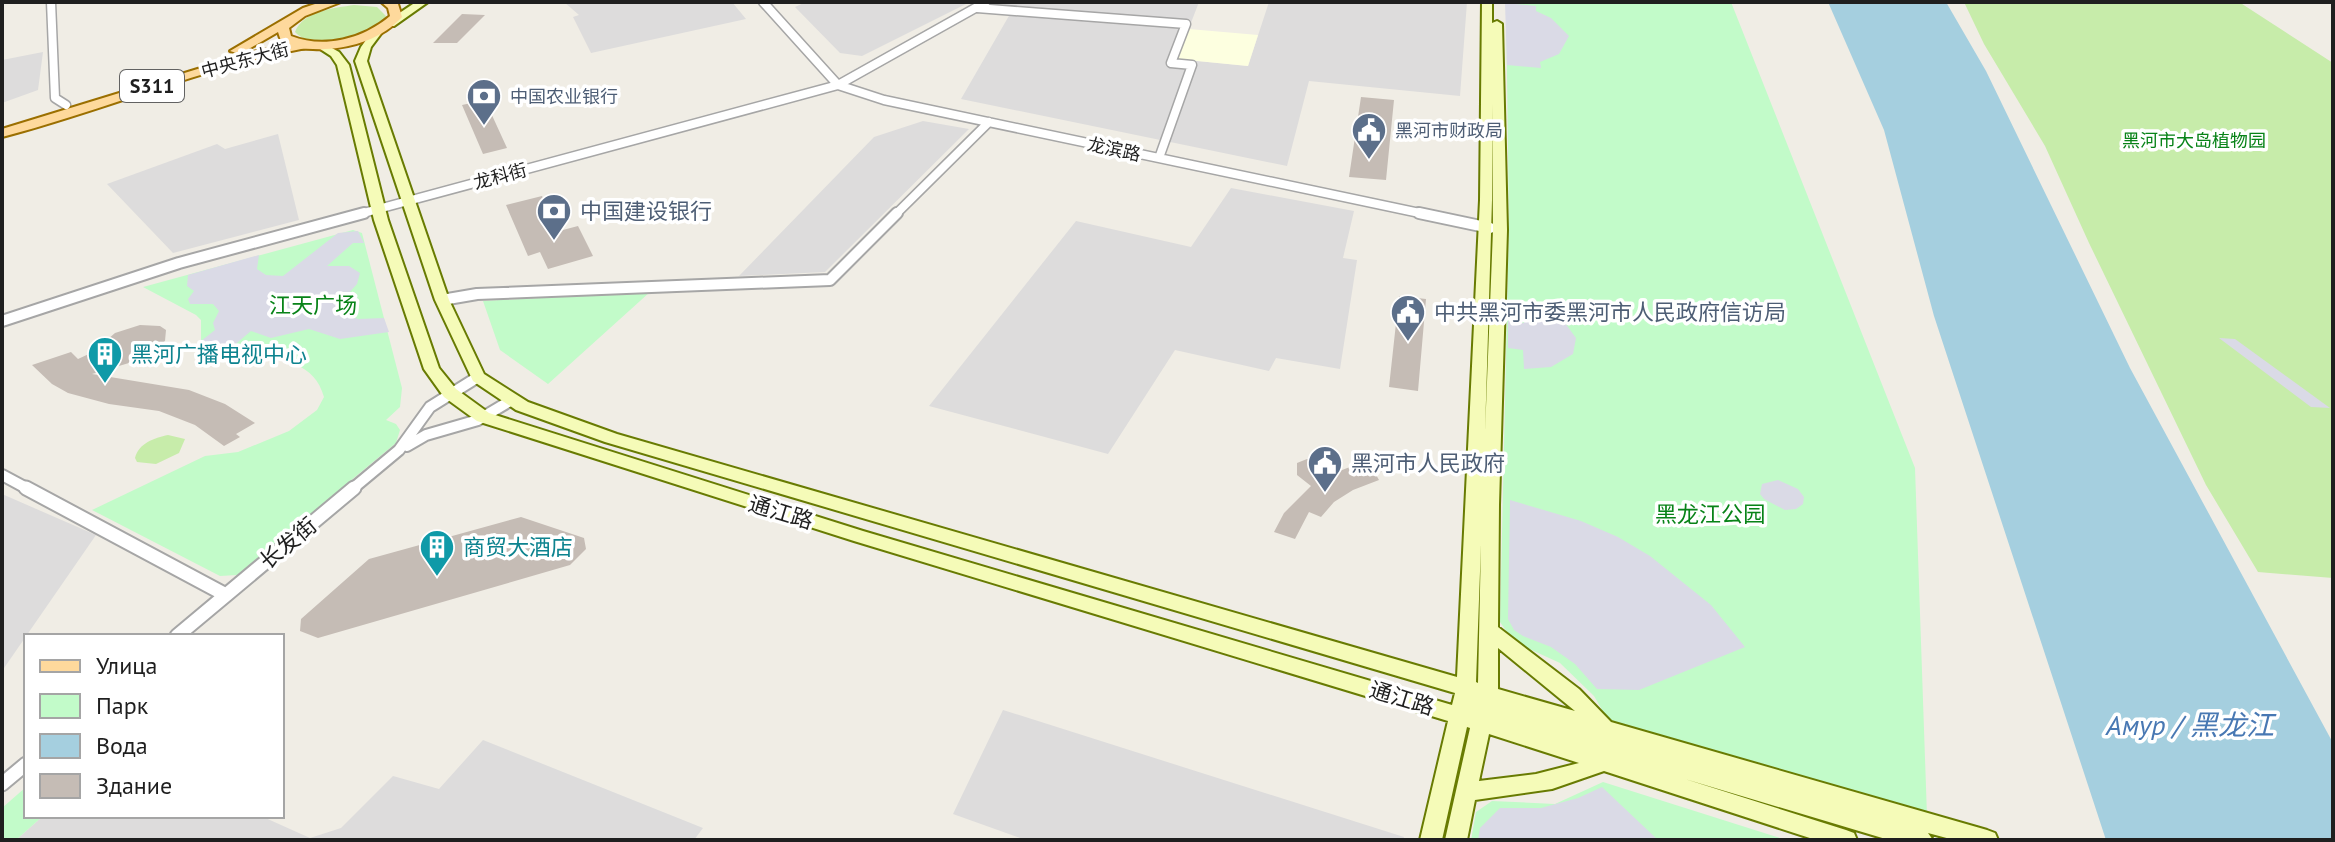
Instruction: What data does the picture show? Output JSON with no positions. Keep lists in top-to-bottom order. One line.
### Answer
{"streets":{"main road":["中央东大街","S311","通江路"],"street":["龙滨路","龙科街","长发街"]},"crossings":[["中央东大街","通江路"],["龙滨路","龙科街"],["龙科街","通江路"],["通江路","长发街"]],"water":["Амур / 黑龙江"],"parks":["黑河市大岛植物园","江天广场","黑龙江公园"],"places":{"bank":["中国农业银行","中国建设银行"],"public building":["黑河市财政局","中共黑河市委黑河市人民政府信访局","黑河市人民政府"],"building":["黑河广播电视中心","商贸大酒店"]},"legend":["Улица","Парк","Вода","Здание"]}
